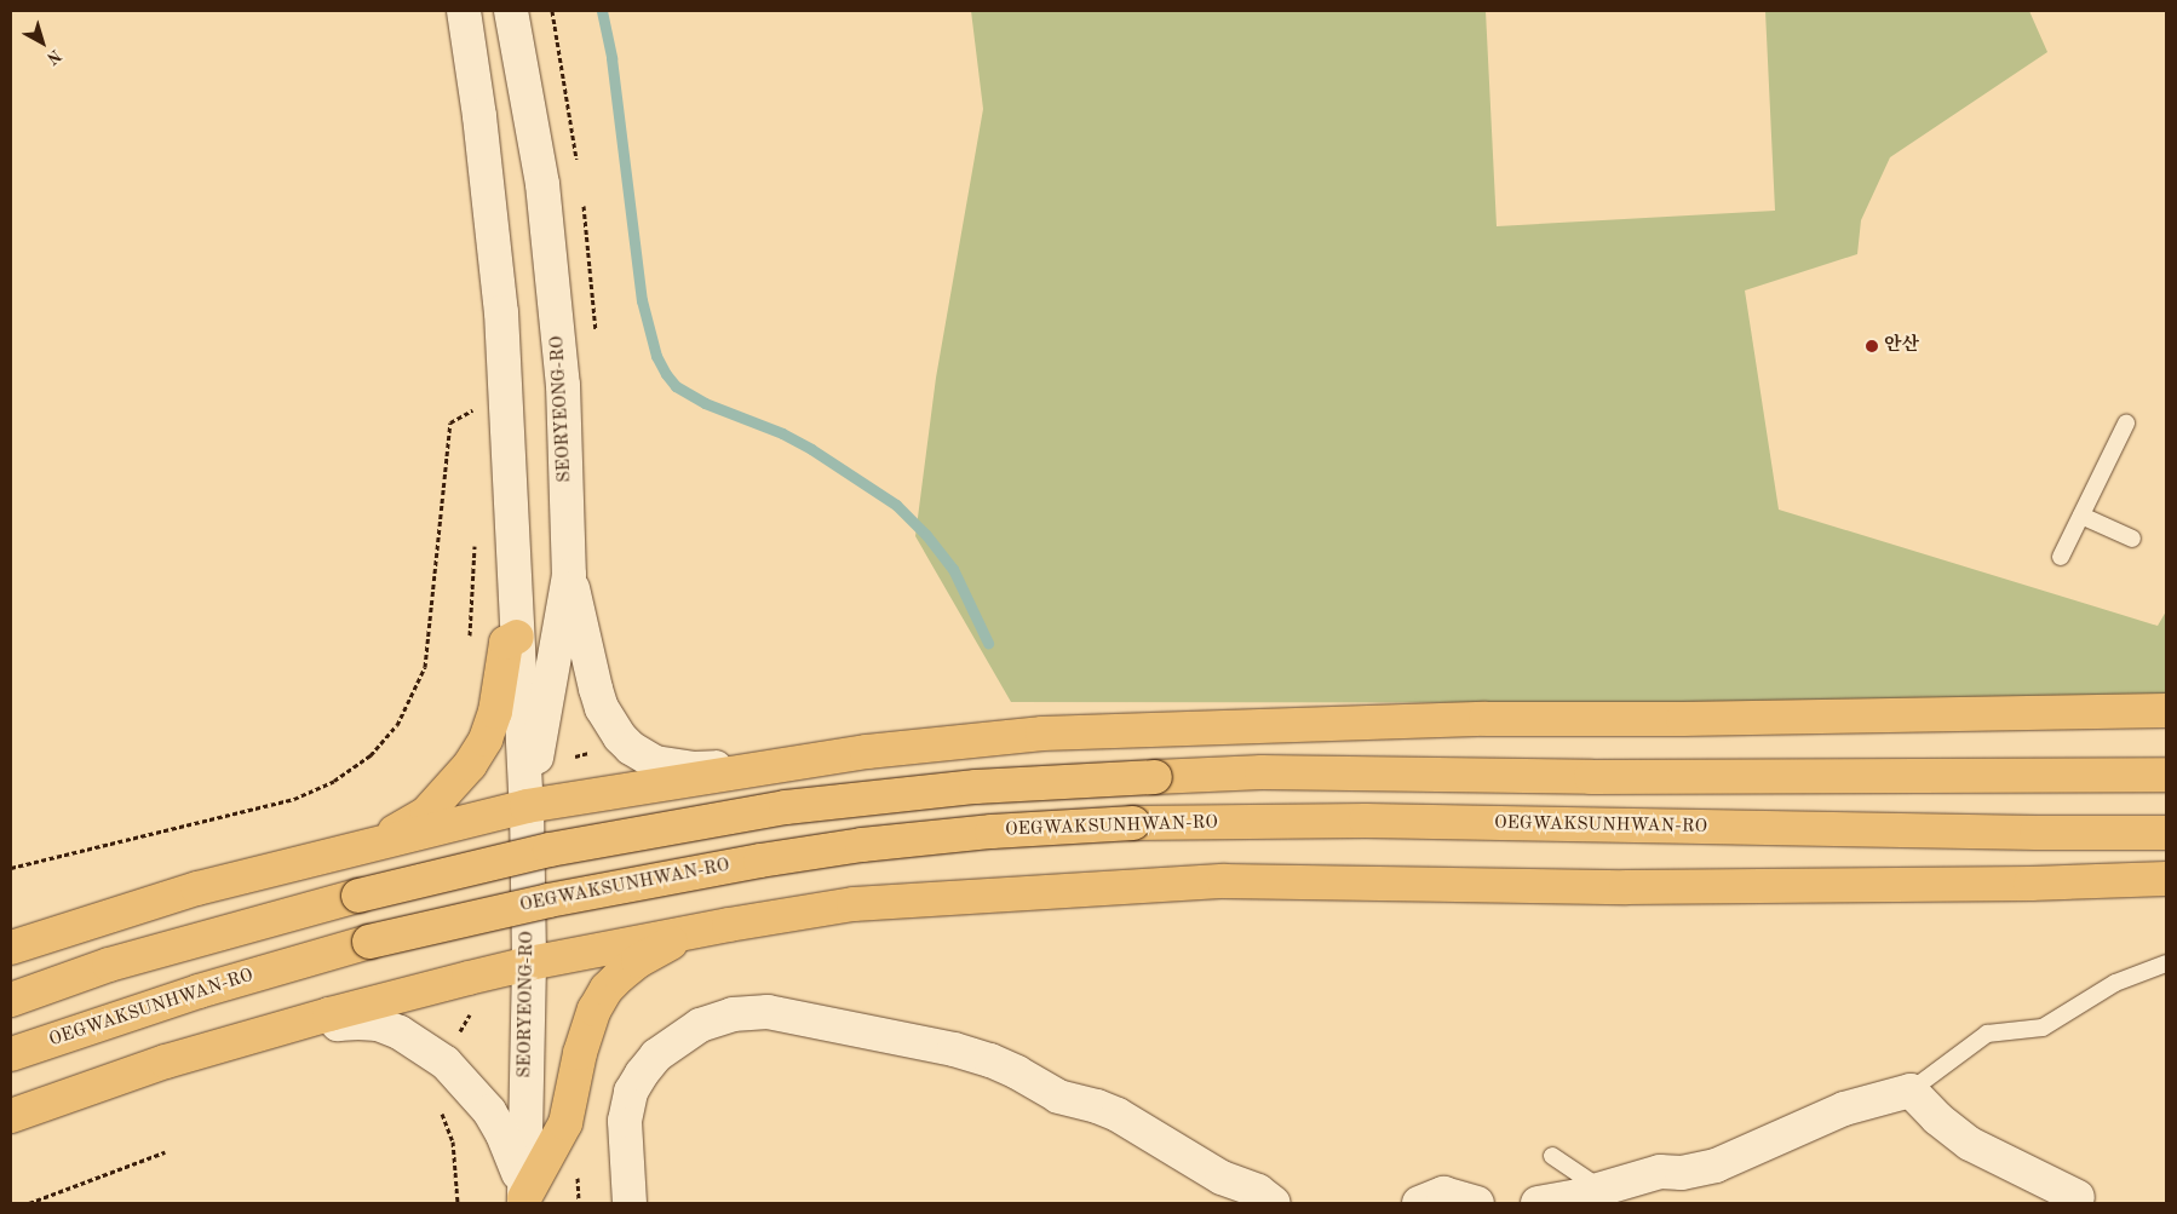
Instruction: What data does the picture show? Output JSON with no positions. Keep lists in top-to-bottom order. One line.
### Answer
{"streets":{"highway":["OEGWAKSUNHWAN-RO"],"street":["SEORYEONG-RO"]},"places":["안산"],"north":"bottom right"}
